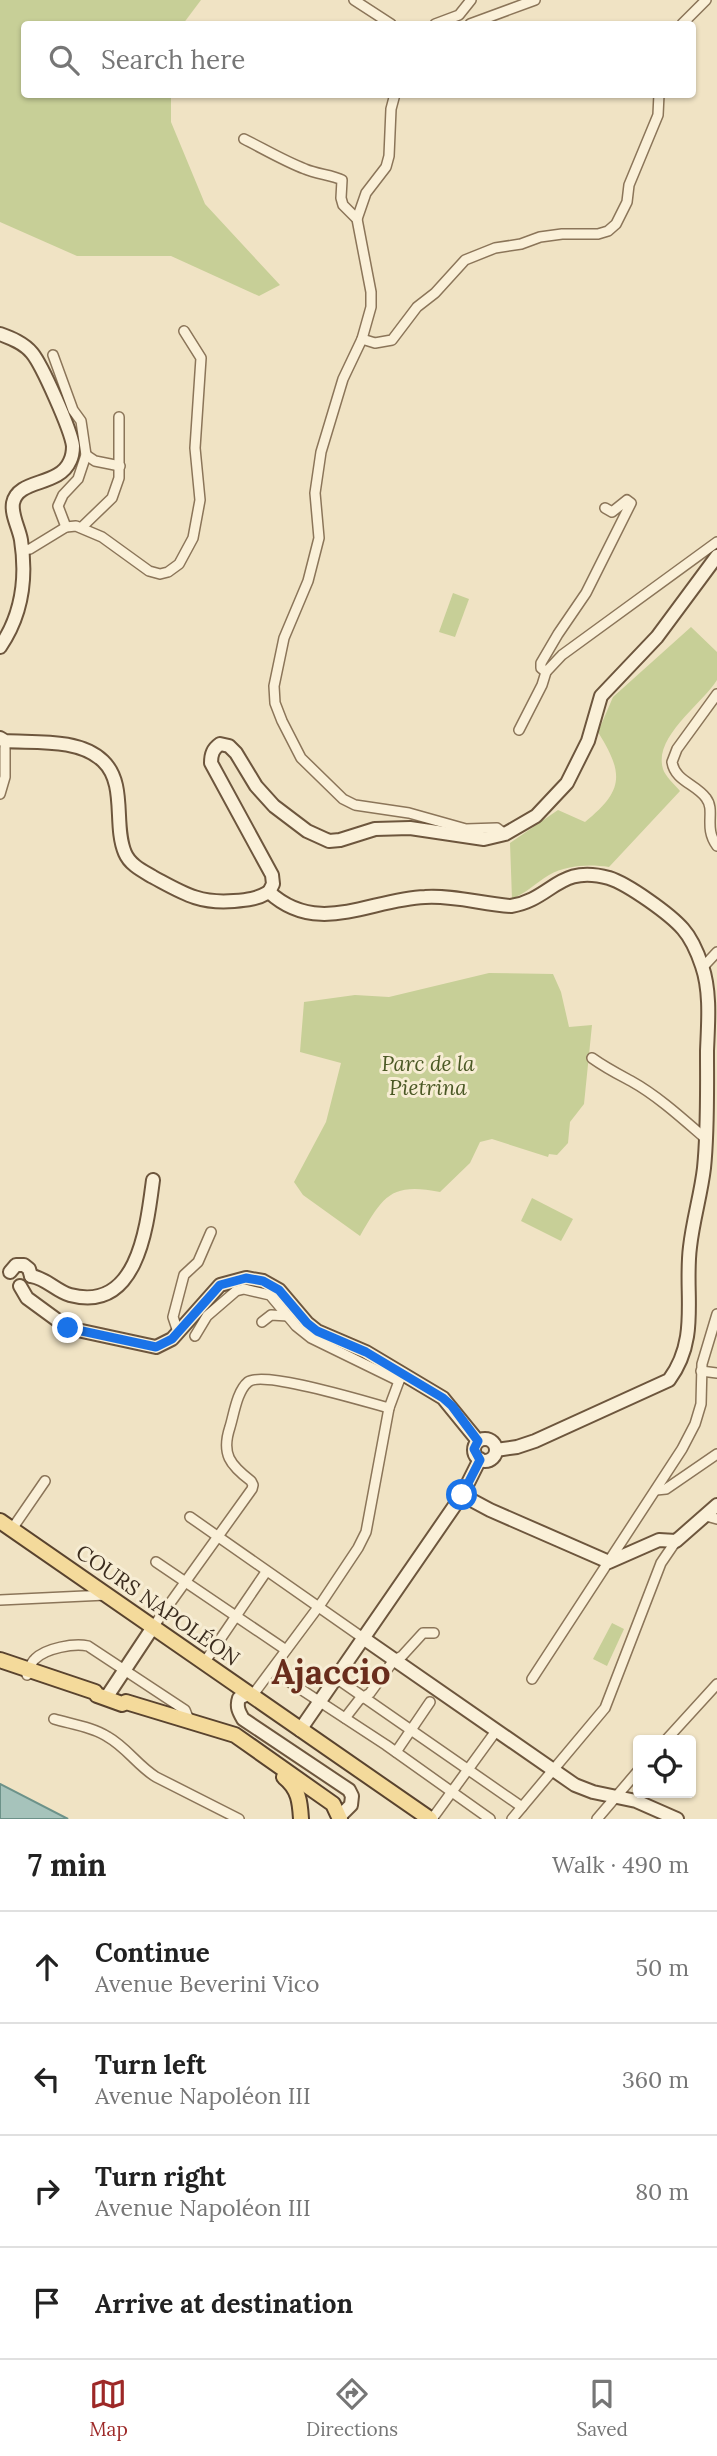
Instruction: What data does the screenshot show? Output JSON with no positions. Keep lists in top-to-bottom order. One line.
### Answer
{"streets":{"main road":["COURS NAPOLÉON"]},"districts":["Ajaccio"],"parks":["Parc de la Pietrina"],"page":{"search":"Search here","heading":["7 min","Walk · 490 m"],"list":[["Continue","Avenue Beverini Vico","50 m"],["Turn left","Avenue Napoléon III","360 m"],["Turn right","Avenue Napoléon III","80 m"],"Arrive at destination"],"nav":["Map","Directions","Saved"]}}
